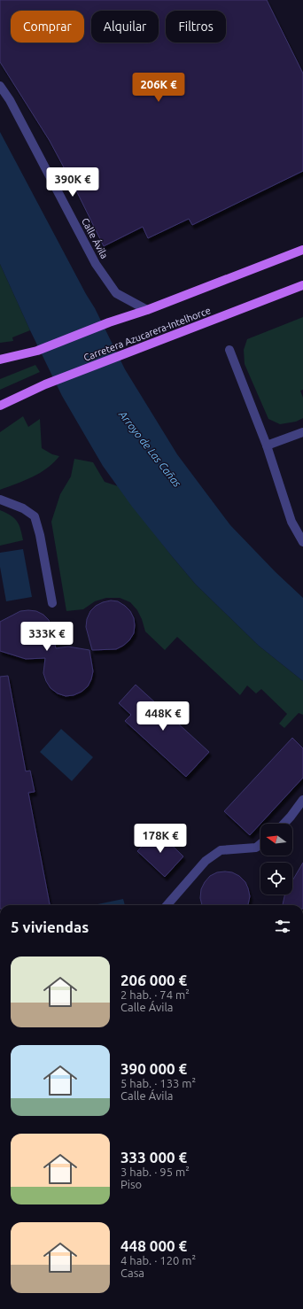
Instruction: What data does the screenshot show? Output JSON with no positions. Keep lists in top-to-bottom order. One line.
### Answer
{"streets":{"main road":["Carretera Azucarera-Intelhorce"],"street":["Calle Ávila"]},"water":["Arroyo de Las Cañas"],"north":"left","page":{"chip":["Comprar","Alquilar","Filtros"],"price":["206K €","390K €","333K €","448K €","178K €"],"heading":"5 viviendas","list":[{"name":"206 000 €","note":"2 hab. · 74 m² · Calle Ávila"},{"name":"390 000 €","note":"5 hab. · 133 m² · Calle Ávila"},{"name":"333 000 €","note":"3 hab. · 95 m² · Piso"},{"name":"448 000 €","note":"4 hab. · 120 m² · Casa"}]}}
